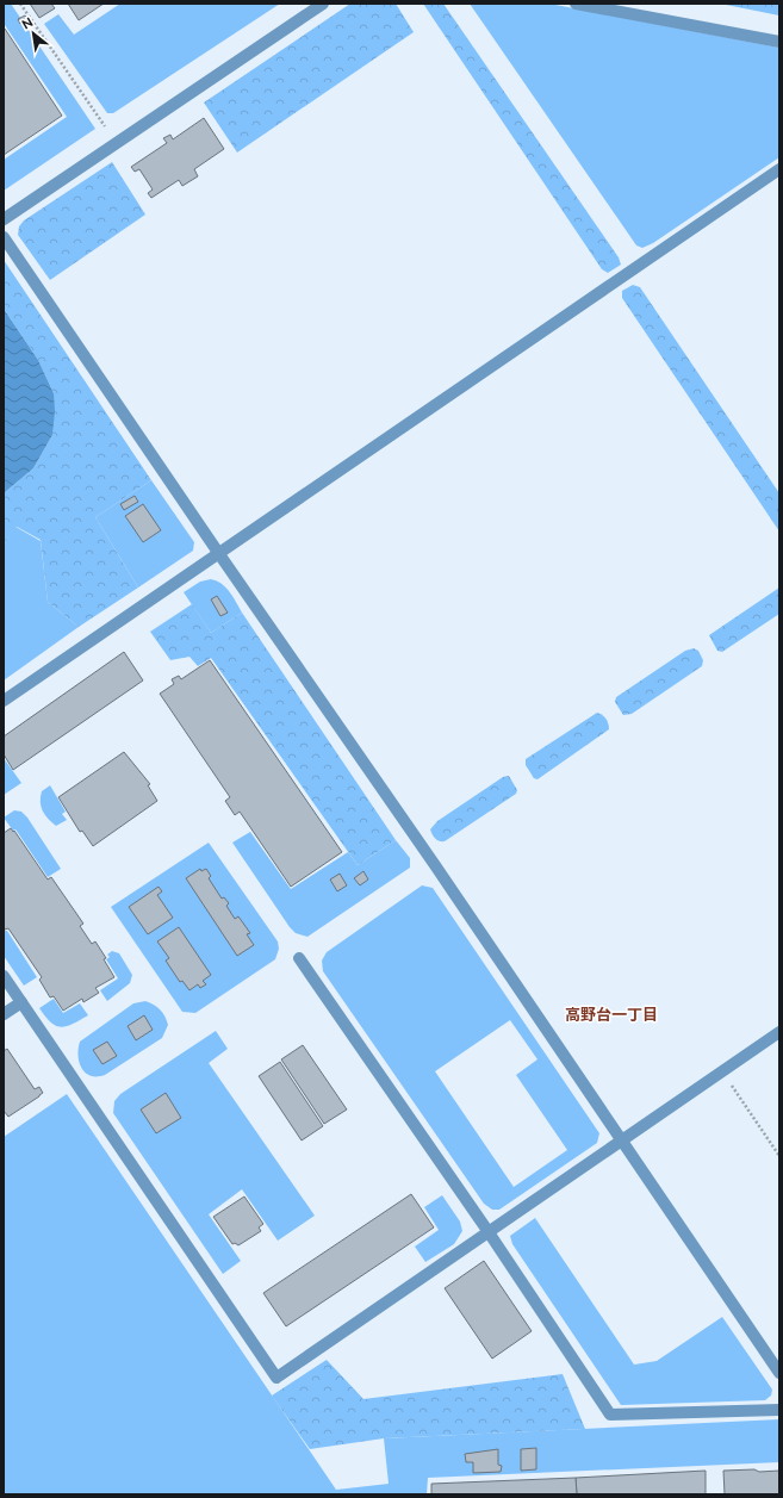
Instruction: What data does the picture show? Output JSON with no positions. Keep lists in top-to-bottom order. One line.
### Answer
{"districts":["高野台一丁目"],"north":"top left"}
